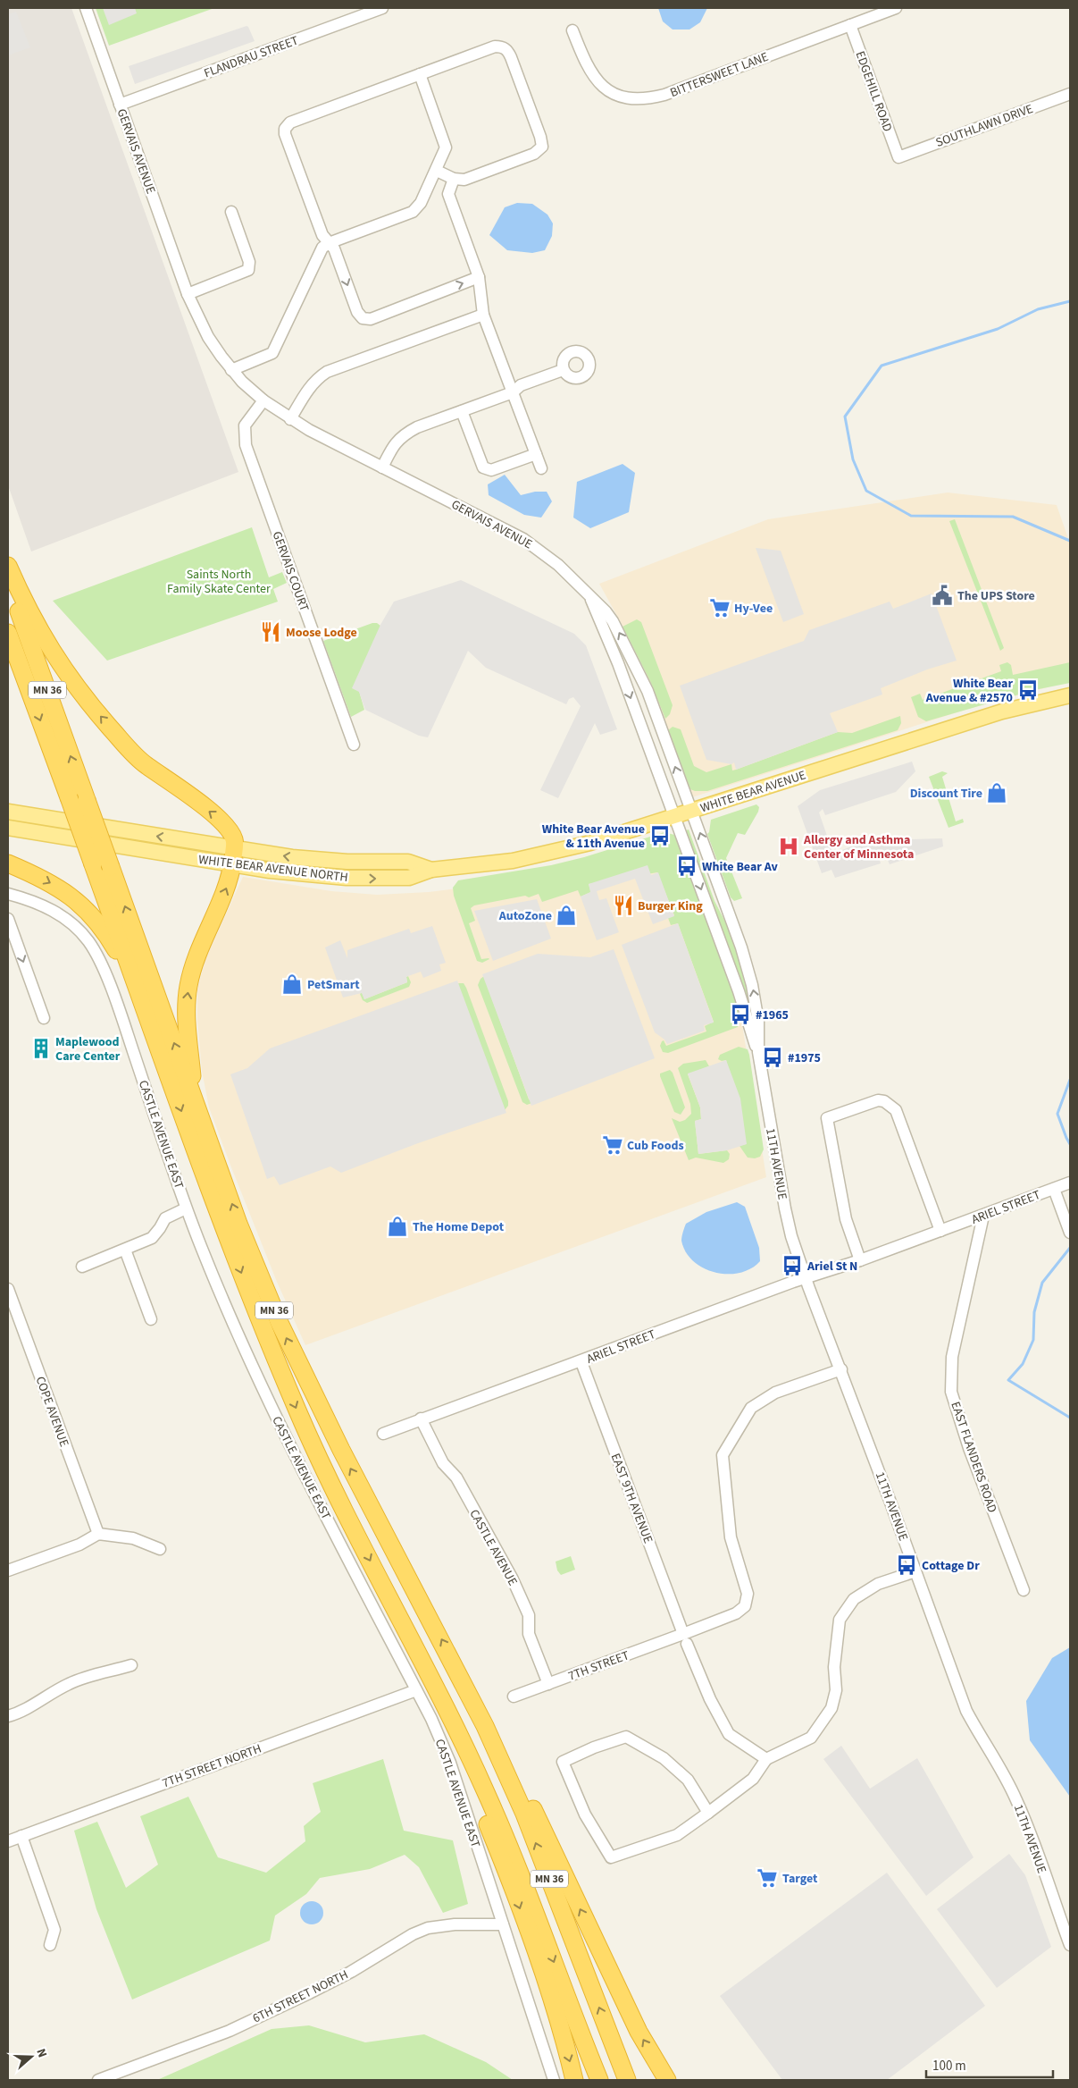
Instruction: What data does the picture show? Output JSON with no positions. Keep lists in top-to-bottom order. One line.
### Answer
{"streets":{"highway":["MN 36"],"main road":["WHITE BEAR AVENUE","WHITE BEAR AVENUE NORTH"],"street":["FLANDRAU STREET","BITTERSWEET LANE","EDGEHILL ROAD","SOUTHLAWN DRIVE","GERVAIS AVENUE","GERVAIS COURT","CASTLE AVENUE EAST","11TH AVENUE","ARIEL STREET","COPE AVENUE","EAST FLANDERS ROAD","EAST 9TH AVENUE","CASTLE AVENUE","7TH STREET","7TH STREET NORTH","6TH STREET NORTH"]},"crossings":[["FLANDRAU STREET","GERVAIS AVENUE"],["BITTERSWEET LANE","EDGEHILL ROAD"],["EDGEHILL ROAD","SOUTHLAWN DRIVE"],["GERVAIS AVENUE","GERVAIS COURT"],["GERVAIS AVENUE","WHITE BEAR AVENUE"],["GERVAIS AVENUE","11TH AVENUE"],["WHITE BEAR AVENUE","WHITE BEAR AVENUE NORTH"],["WHITE BEAR AVENUE","11TH AVENUE"],["CASTLE AVENUE EAST","7TH STREET NORTH"],["CASTLE AVENUE EAST","6TH STREET NORTH"],["11TH AVENUE","ARIEL STREET"],["11TH AVENUE","7TH STREET"],["ARIEL STREET","EAST FLANDERS ROAD"],["ARIEL STREET","EAST 9TH AVENUE"],["ARIEL STREET","CASTLE AVENUE"],["EAST 9TH AVENUE","7TH STREET"],["CASTLE AVENUE","7TH STREET"]],"parks":["Saints North Family Skate Center"],"places":{"public building":["The UPS Store"],"supermarket":["Hy-Vee","Cub Foods","Target"],"restaurant":["Moose Lodge","Burger King"],"bus stop":["White Bear Avenue & #2570","White Bear Avenue & 11th Avenue","White Bear Av","#1965","#1975","Ariel St N","Cottage Dr"],"shop":["Discount Tire","AutoZone","PetSmart","The Home Depot"],"hospital":["Allergy and Asthma Center of Minnesota"],"building":["Maplewood Care Center"]},"scale_bar":"100 m","north":"right"}
